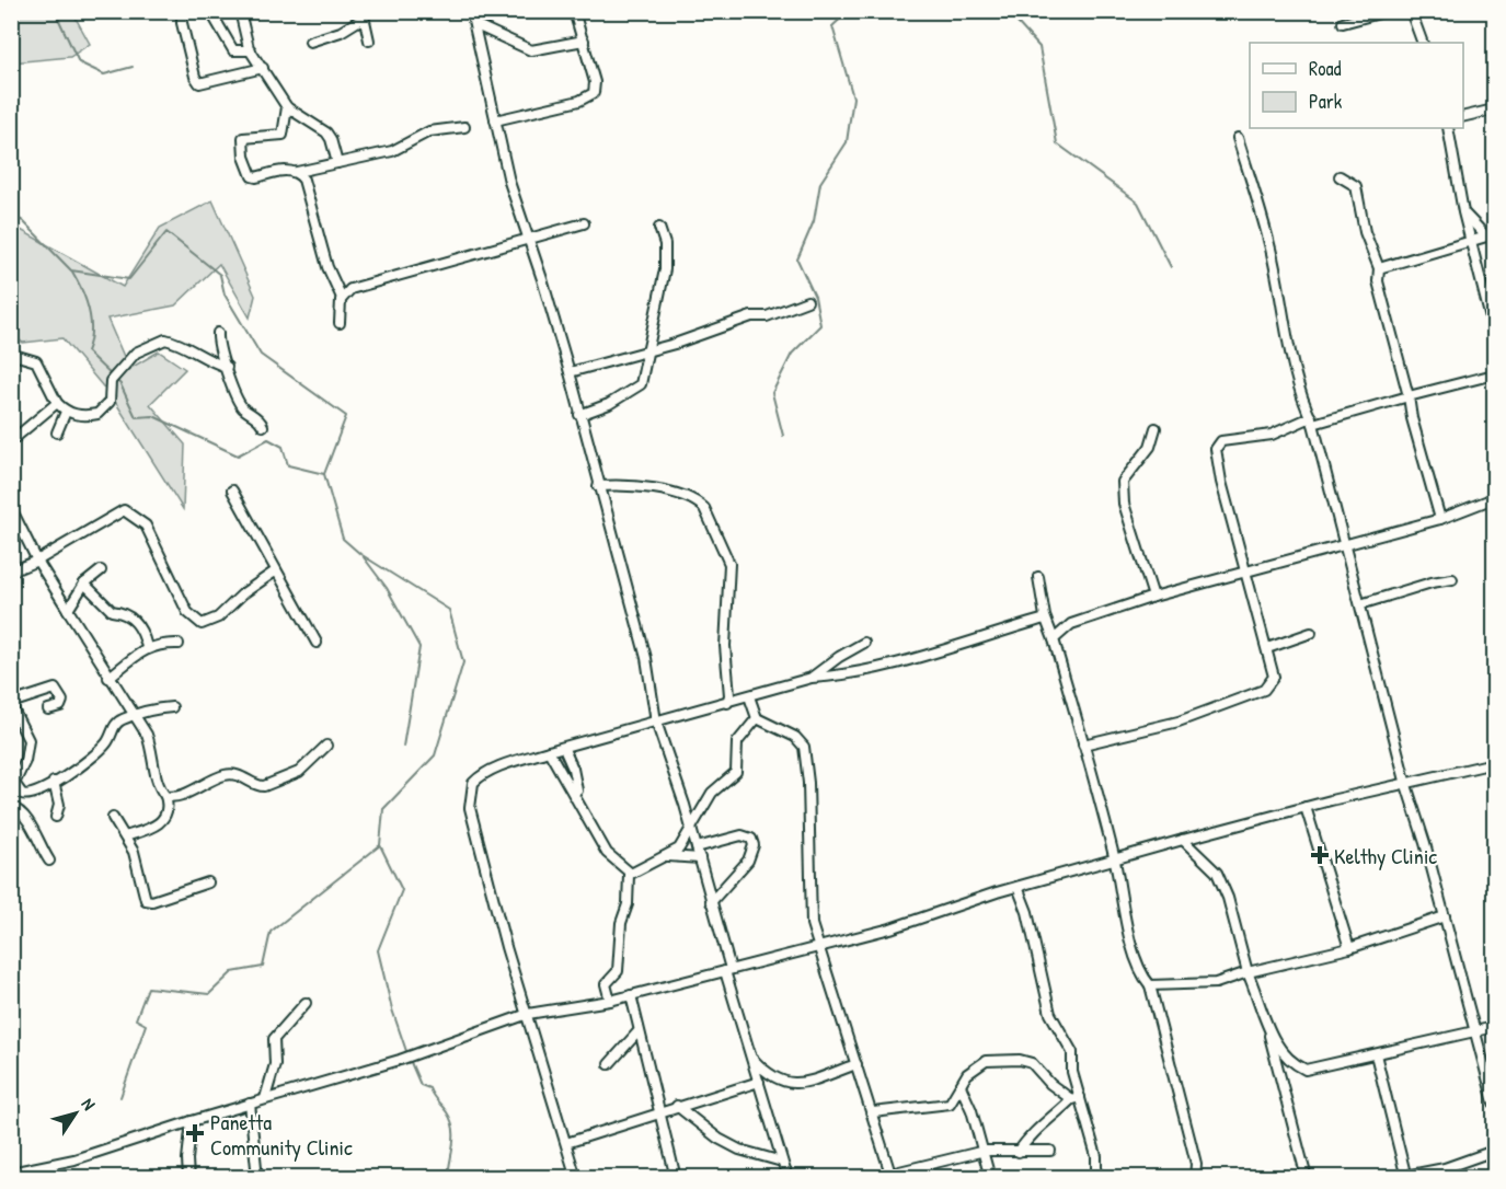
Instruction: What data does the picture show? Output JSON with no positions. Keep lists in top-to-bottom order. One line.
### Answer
{"places":{"health":["Kelthy Clinic","Panetta Community Clinic"]},"legend":["Road","Park"],"north":"top right"}
